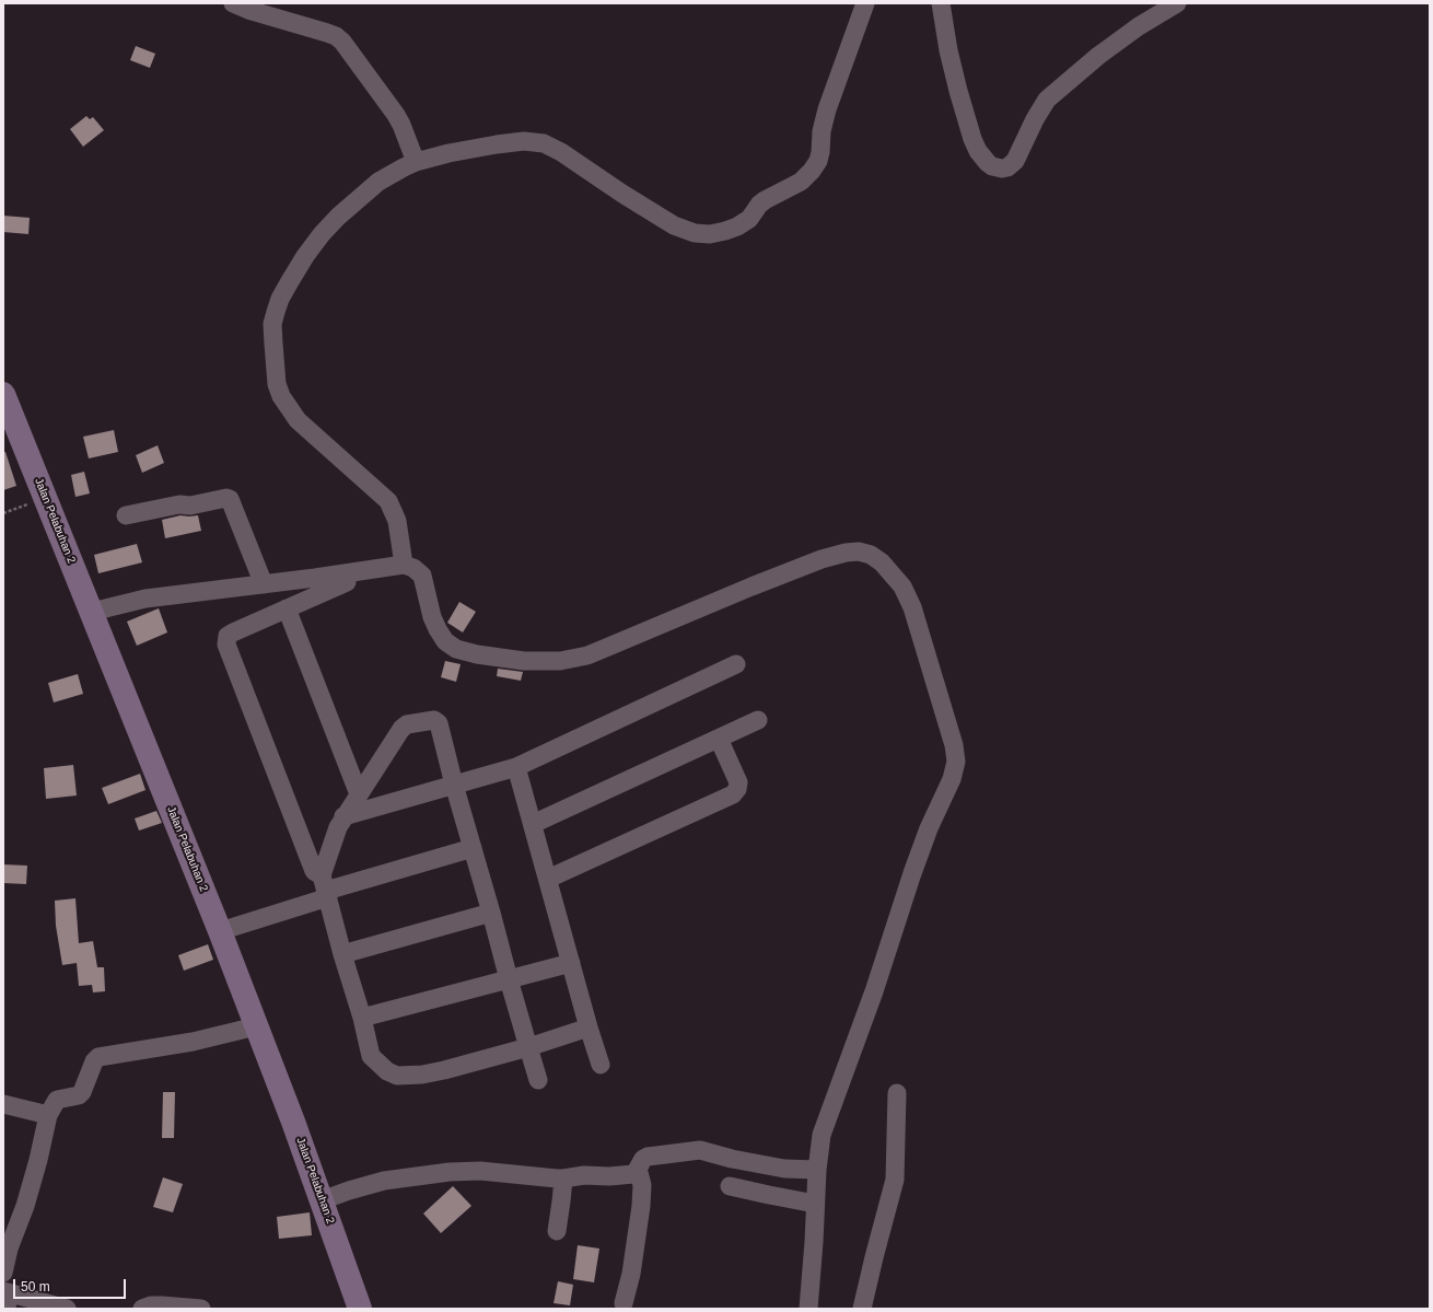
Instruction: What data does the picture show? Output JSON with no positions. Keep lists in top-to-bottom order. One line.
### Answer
{"streets":{"main road":["Jalan Pelabuhan 2"]},"scale_bar":"50 m"}
